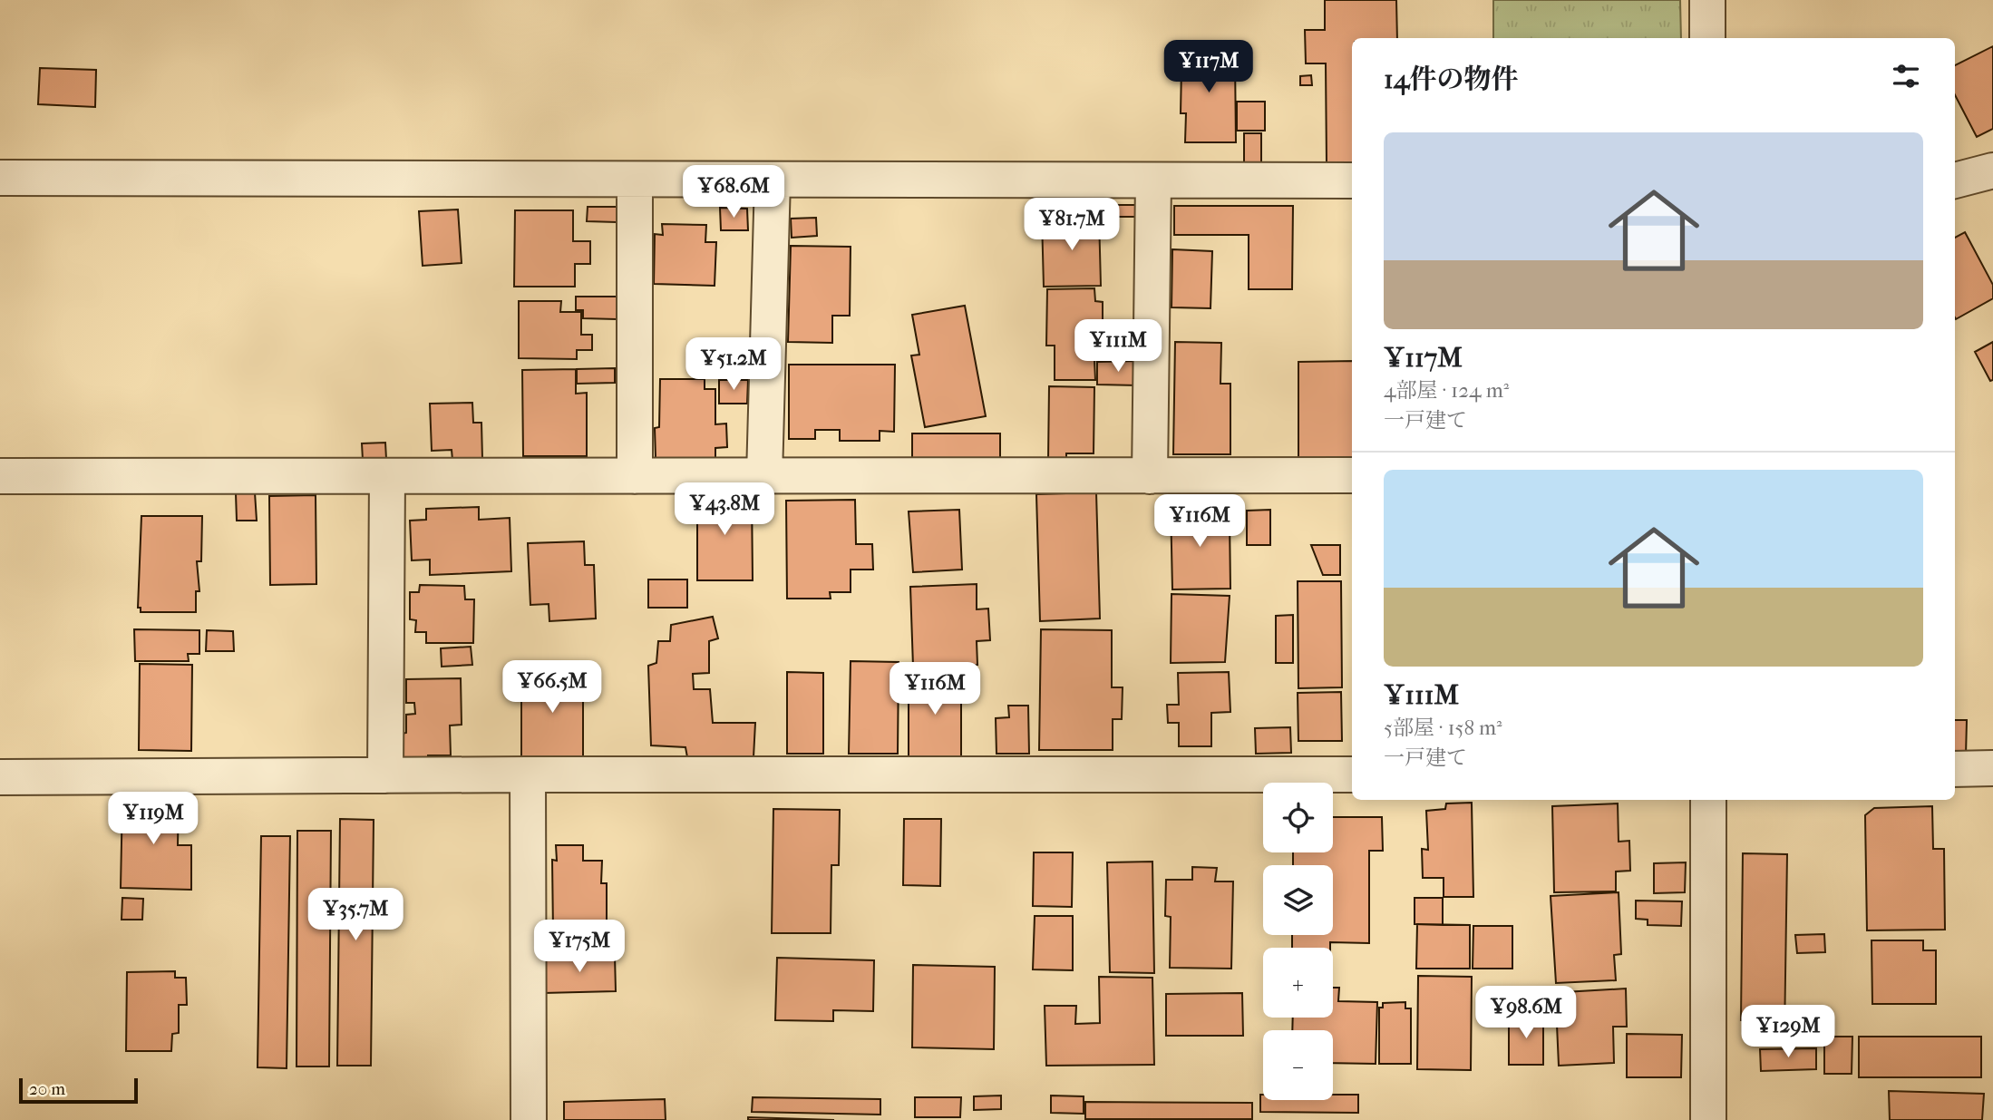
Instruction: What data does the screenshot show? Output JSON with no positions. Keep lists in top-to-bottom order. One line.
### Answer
{"scale_bar":"20 m","page":{"heading":"14件の物件","price":["¥117M","¥68.6M","¥81.7M","¥111M","¥51.2M","¥43.8M","¥116M","¥66.5M","¥116M","¥119M","¥35.7M","¥175M","¥98.6M","¥129M"],"list":[{"name":"¥117M","note":"4部屋 · 124 m² · 一戸建て"},{"name":"¥111M","note":"5部屋 · 158 m² · 一戸建て"}],"map_buttons":["+","−"],"scale":"20 m"}}
